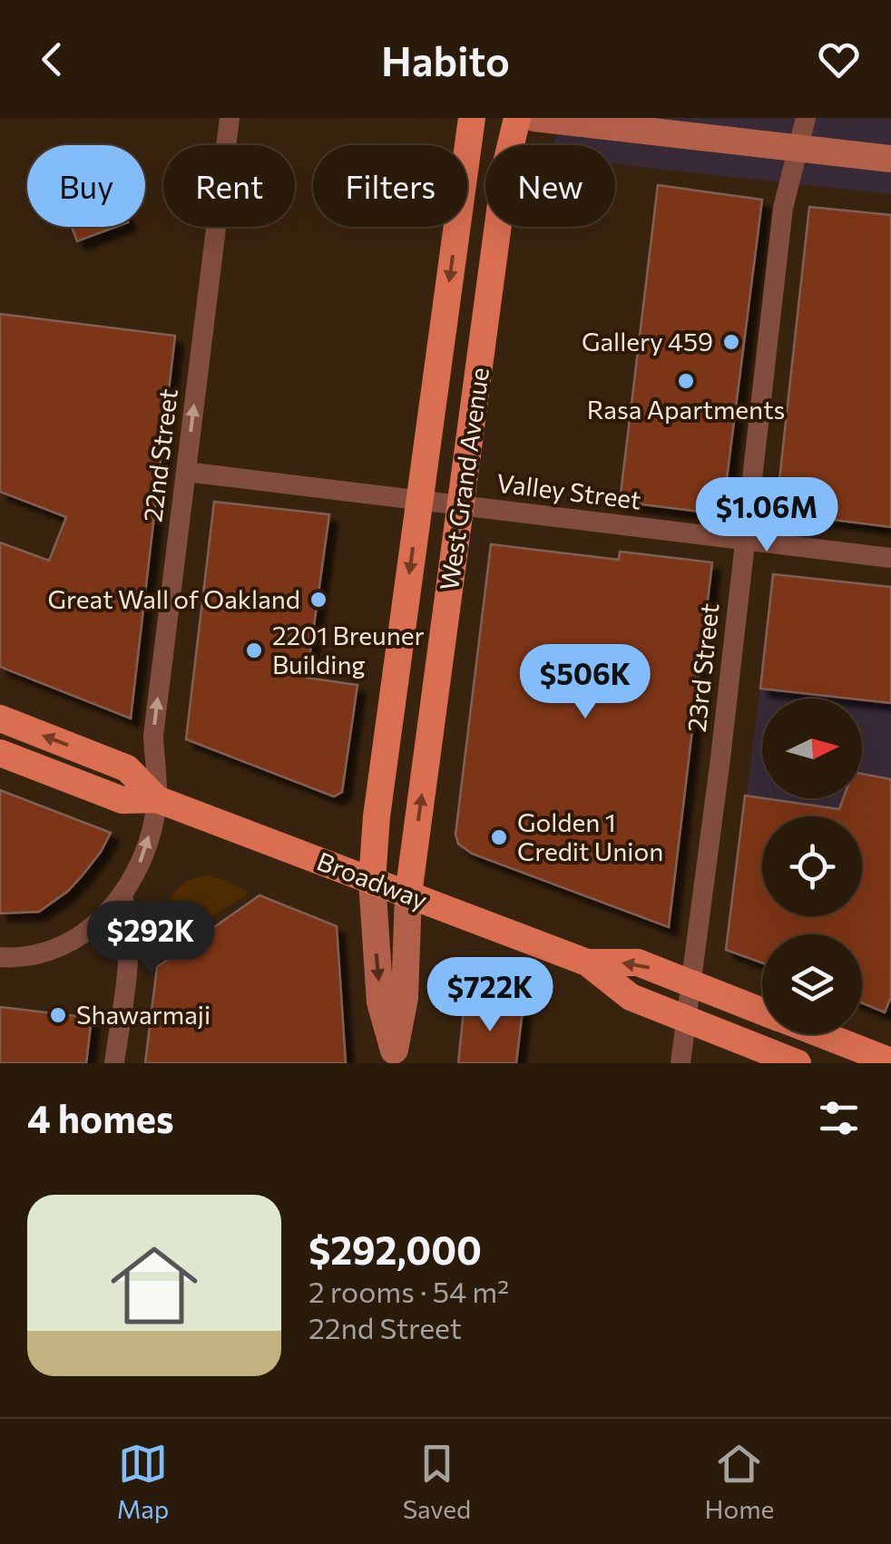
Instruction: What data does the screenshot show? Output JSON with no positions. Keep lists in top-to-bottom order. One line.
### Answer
{"streets":{"main road":["West Grand Avenue","Broadway"],"street":["22nd Street","Valley Street","23rd Street"]},"crossings":[["22nd Street","Valley Street"],["22nd Street","Broadway"],["West Grand Avenue","Valley Street"],["West Grand Avenue","Broadway"],["Valley Street","23rd Street"],["23rd Street","Broadway"]],"one_way":["22nd Street"],"places":["Gallery 459","Rasa Apartments","Great Wall of Oakland","2201 Breuner Building","Golden 1 Credit Union","Shawarmaji"],"north":"right","page":{"header":"Habito","chip":["Buy","Rent","Filters","New"],"price":["$1.06M","$506K","$292K","$722K"],"heading":"4 homes","list":[{"name":"$292,000","note":"2 rooms · 54 m² · 22nd Street"}],"tabs":["Map","Saved","Home"]}}
